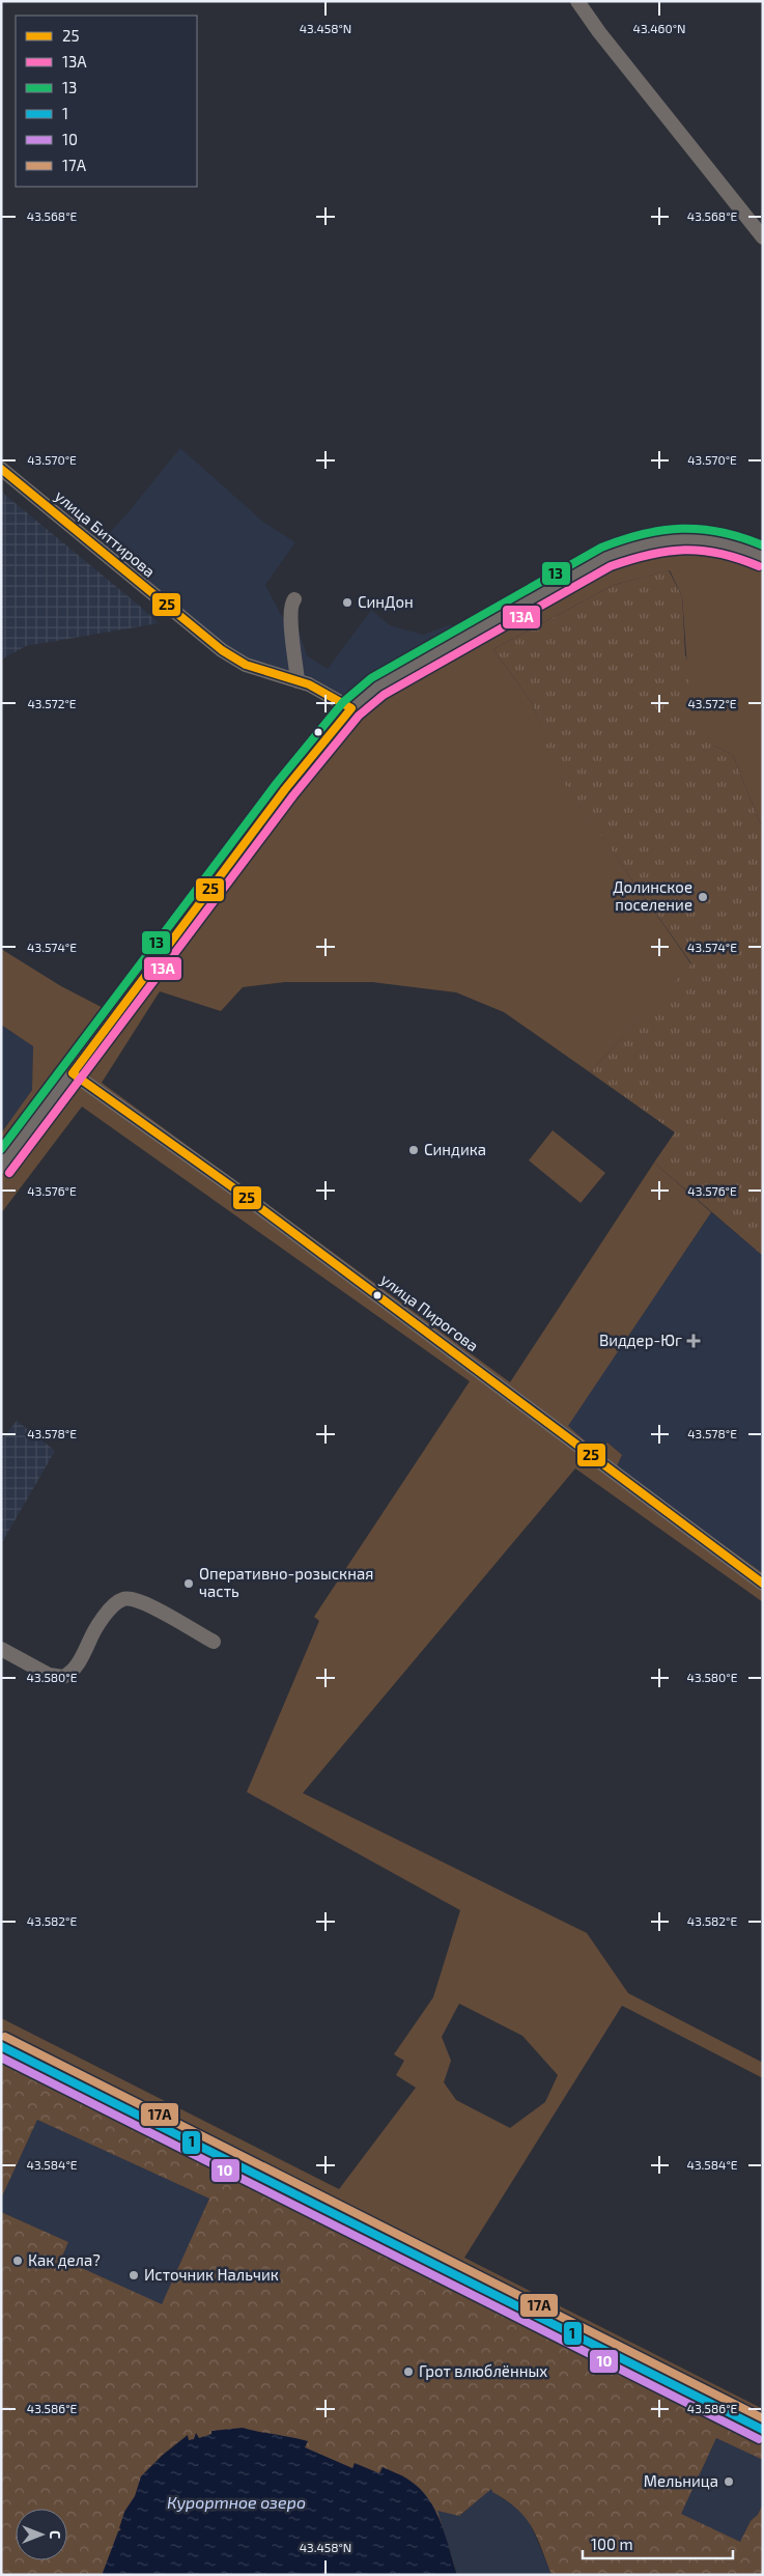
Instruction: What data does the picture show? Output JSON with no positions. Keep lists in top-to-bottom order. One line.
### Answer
{"streets":{"street":["улица Биттирова","улица Пирогова"]},"water":["Курортное озеро"],"places":{"other":["СинДон","Долинское поселение","Синдика","Оперативно-розыскная часть","Как дела?","Источник Нальчик","Грот влюблённых","Мельница"],"health":["Виддер-Юг"]},"lines":["transit line 25","transit line 13","transit line 13А","transit line 17А","transit line 1","transit line 10"],"legend":["25","13А","13","1","10","17А"],"scale_bar":"100 m","north":"right","coordinates":["43.458°N","43.460°N","43.568°E","43.570°E","43.572°E","43.574°E","43.576°E","43.578°E","43.580°E","43.582°E","43.584°E","43.586°E"]}
